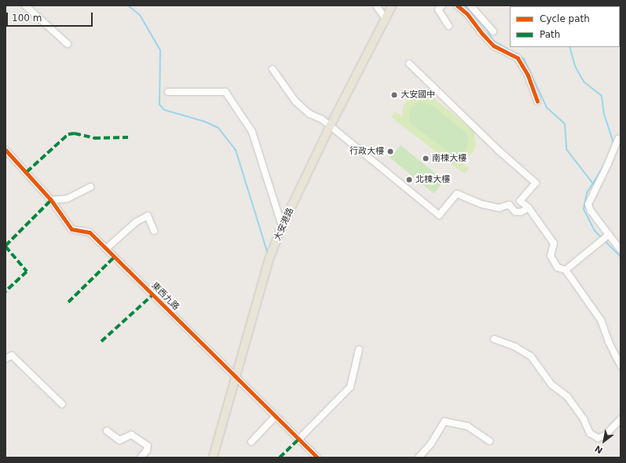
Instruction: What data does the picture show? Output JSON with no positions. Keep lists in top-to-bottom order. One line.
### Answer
{"streets":{"main road":["大安港路"],"street":["東西九路"]},"crossings":[["大安港路","東西九路"]],"places":["大安國中","行政大樓","南棟大樓","北棟大樓"],"legend":["Cycle path","Path"],"scale_bar":"100 m","north":"bottom left"}
